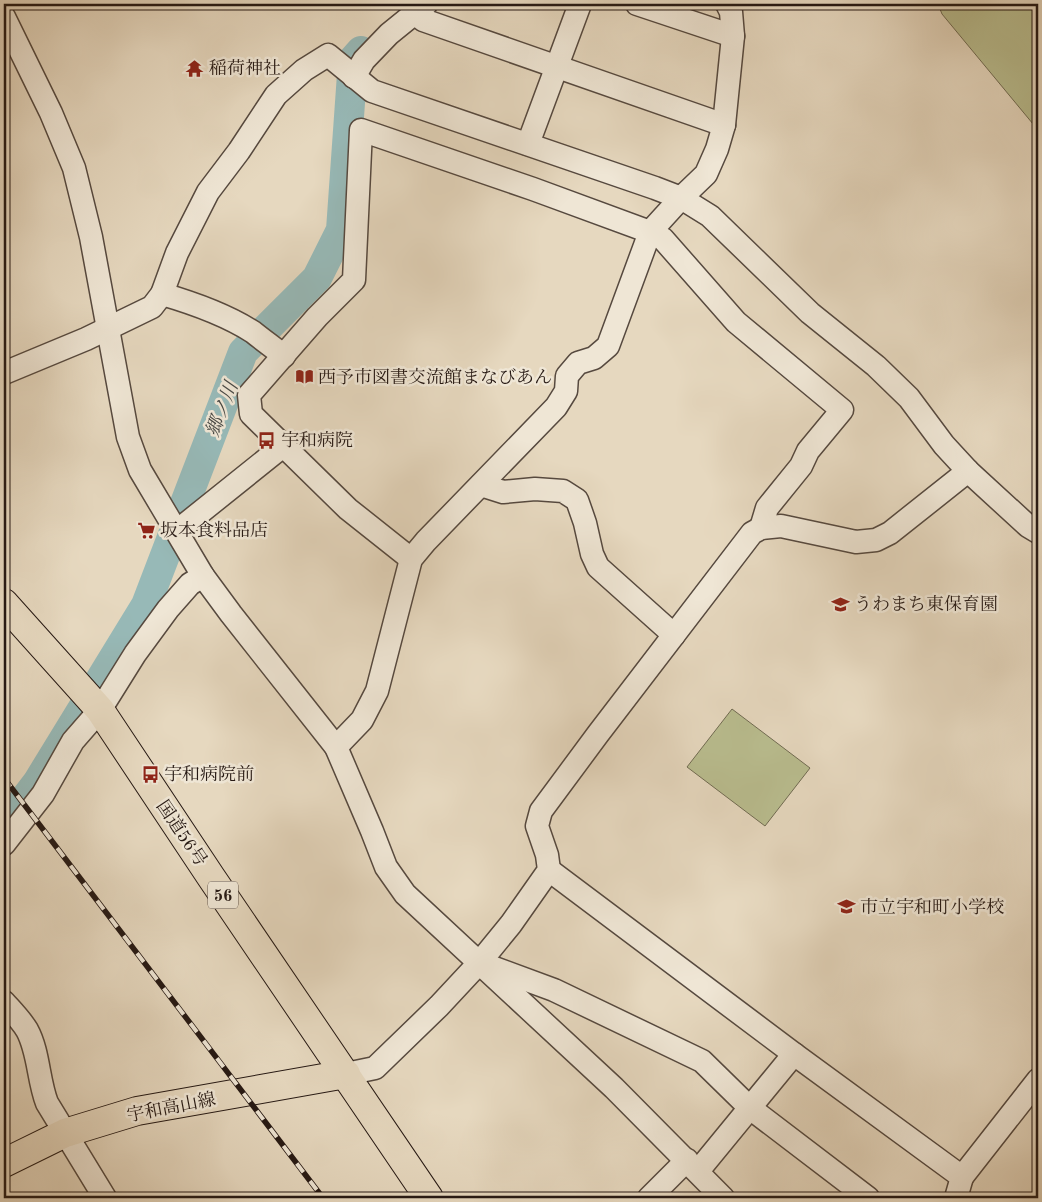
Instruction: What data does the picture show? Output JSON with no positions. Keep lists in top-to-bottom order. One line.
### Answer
{"streets":{"main road":["国道56号","56","宇和高山線"]},"crossings":[["国道56号","宇和高山線"]],"water":["郷ノ川"],"places":{"temple":["稲荷神社"],"library":["西予市図書交流館まなびあん"],"bus stop":["宇和病院","宇和病院前"],"supermarket":["坂本食料品店"],"school or university":["うわまち東保育園","市立宇和町小学校"]}}
